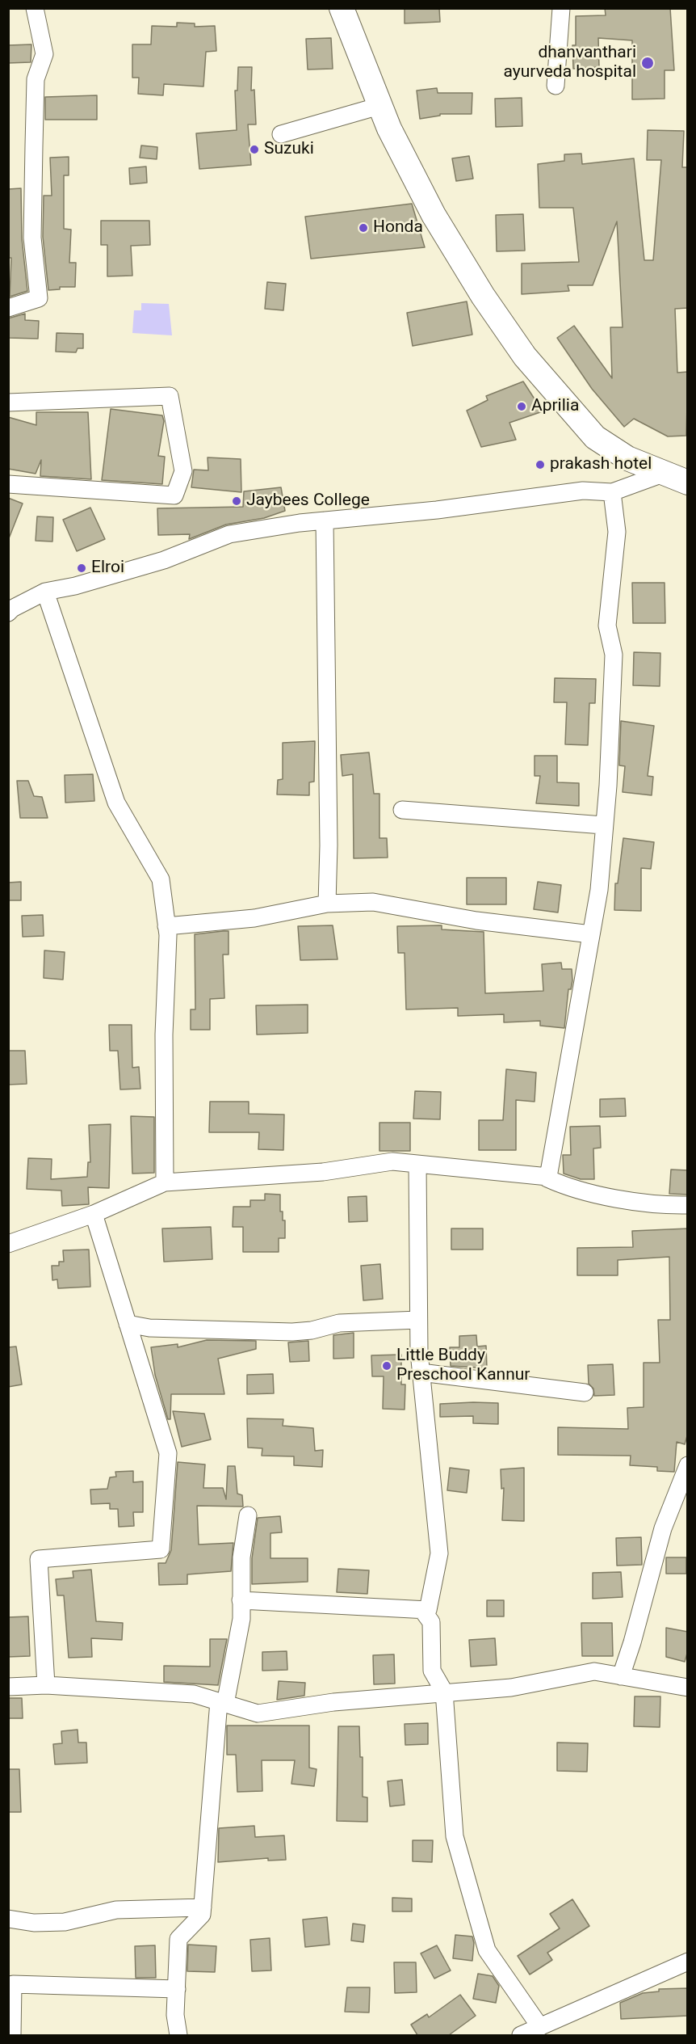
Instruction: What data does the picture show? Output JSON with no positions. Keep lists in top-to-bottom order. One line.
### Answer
{"places":["dhanvanthari ayurveda hospital","Suzuki","Honda","Aprilia","prakash hotel","Jaybees College","Elroi","Little Buddy Preschool Kannur"]}
